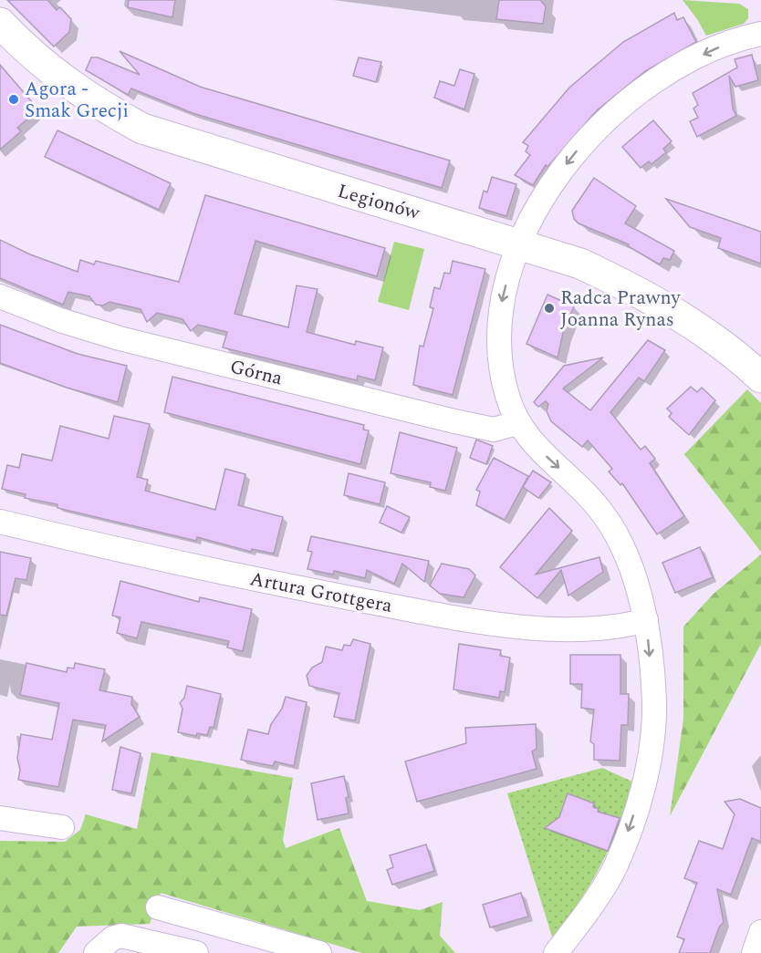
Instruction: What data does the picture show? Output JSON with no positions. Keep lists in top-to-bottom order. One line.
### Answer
{"streets":{"street":["Legionów","Górna","Artura Grottgera"]},"places":["Agora - Smak Grecji","Radca Prawny Joanna Rynas"]}
